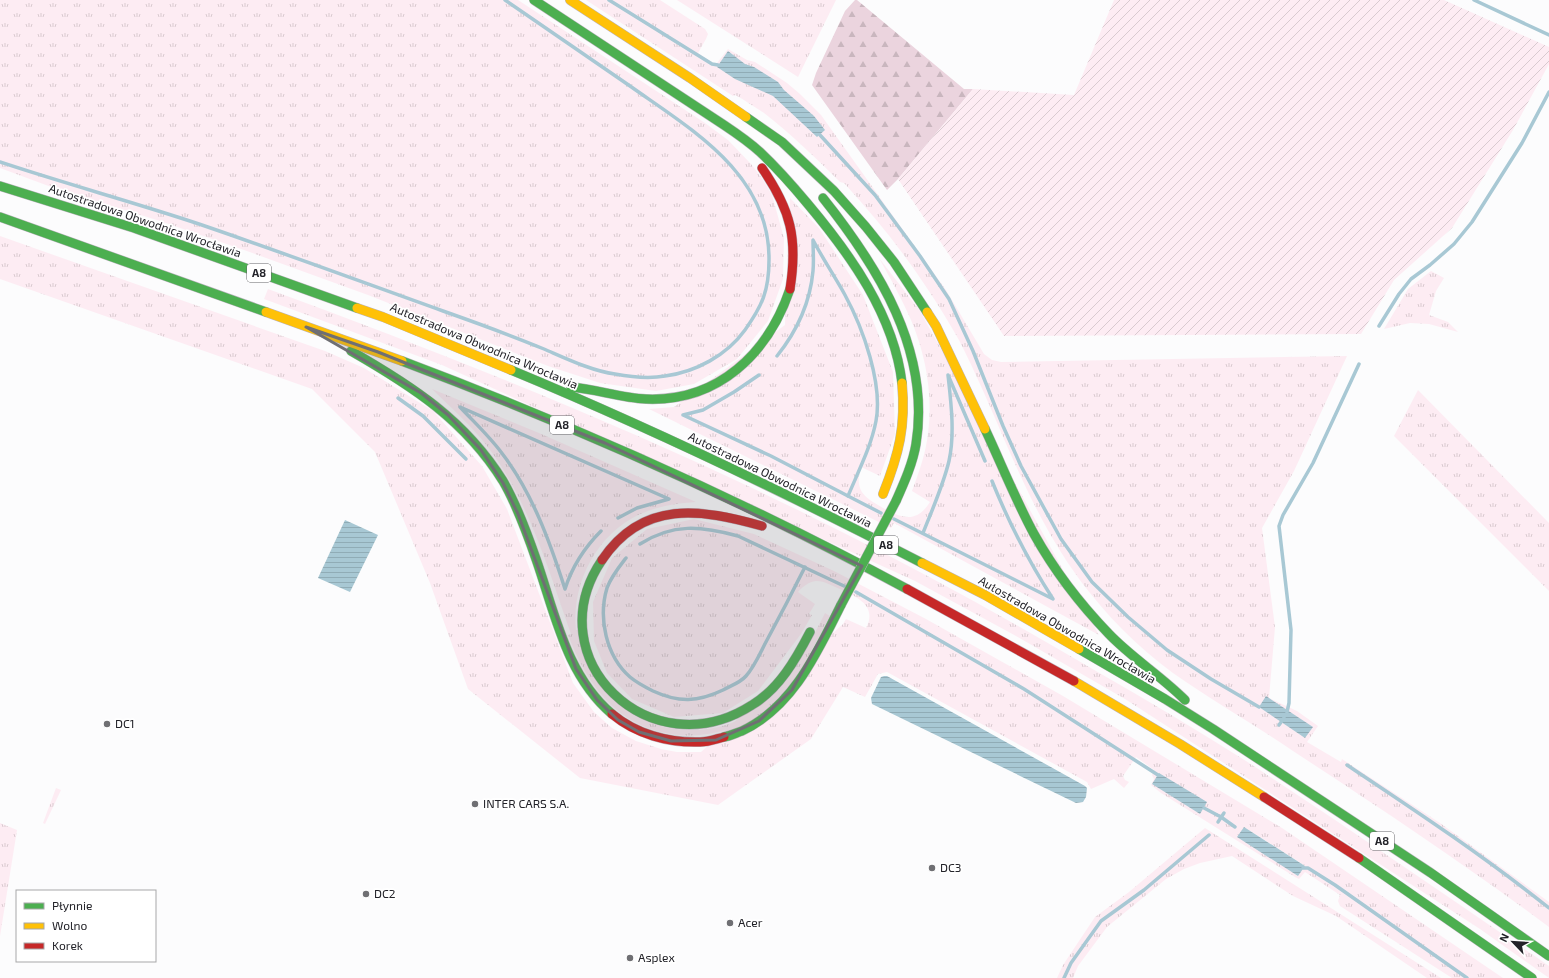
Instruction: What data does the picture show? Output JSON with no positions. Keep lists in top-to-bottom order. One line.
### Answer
{"streets":{"highway":["Autostradowa Obwodnica Wrocławia","A8"]},"places":["DC1","INTER CARS S.A.","DC3","DC2","Acer","Asplex"],"legend":["Płynnie","Wolno","Korek"],"north":"top left"}
